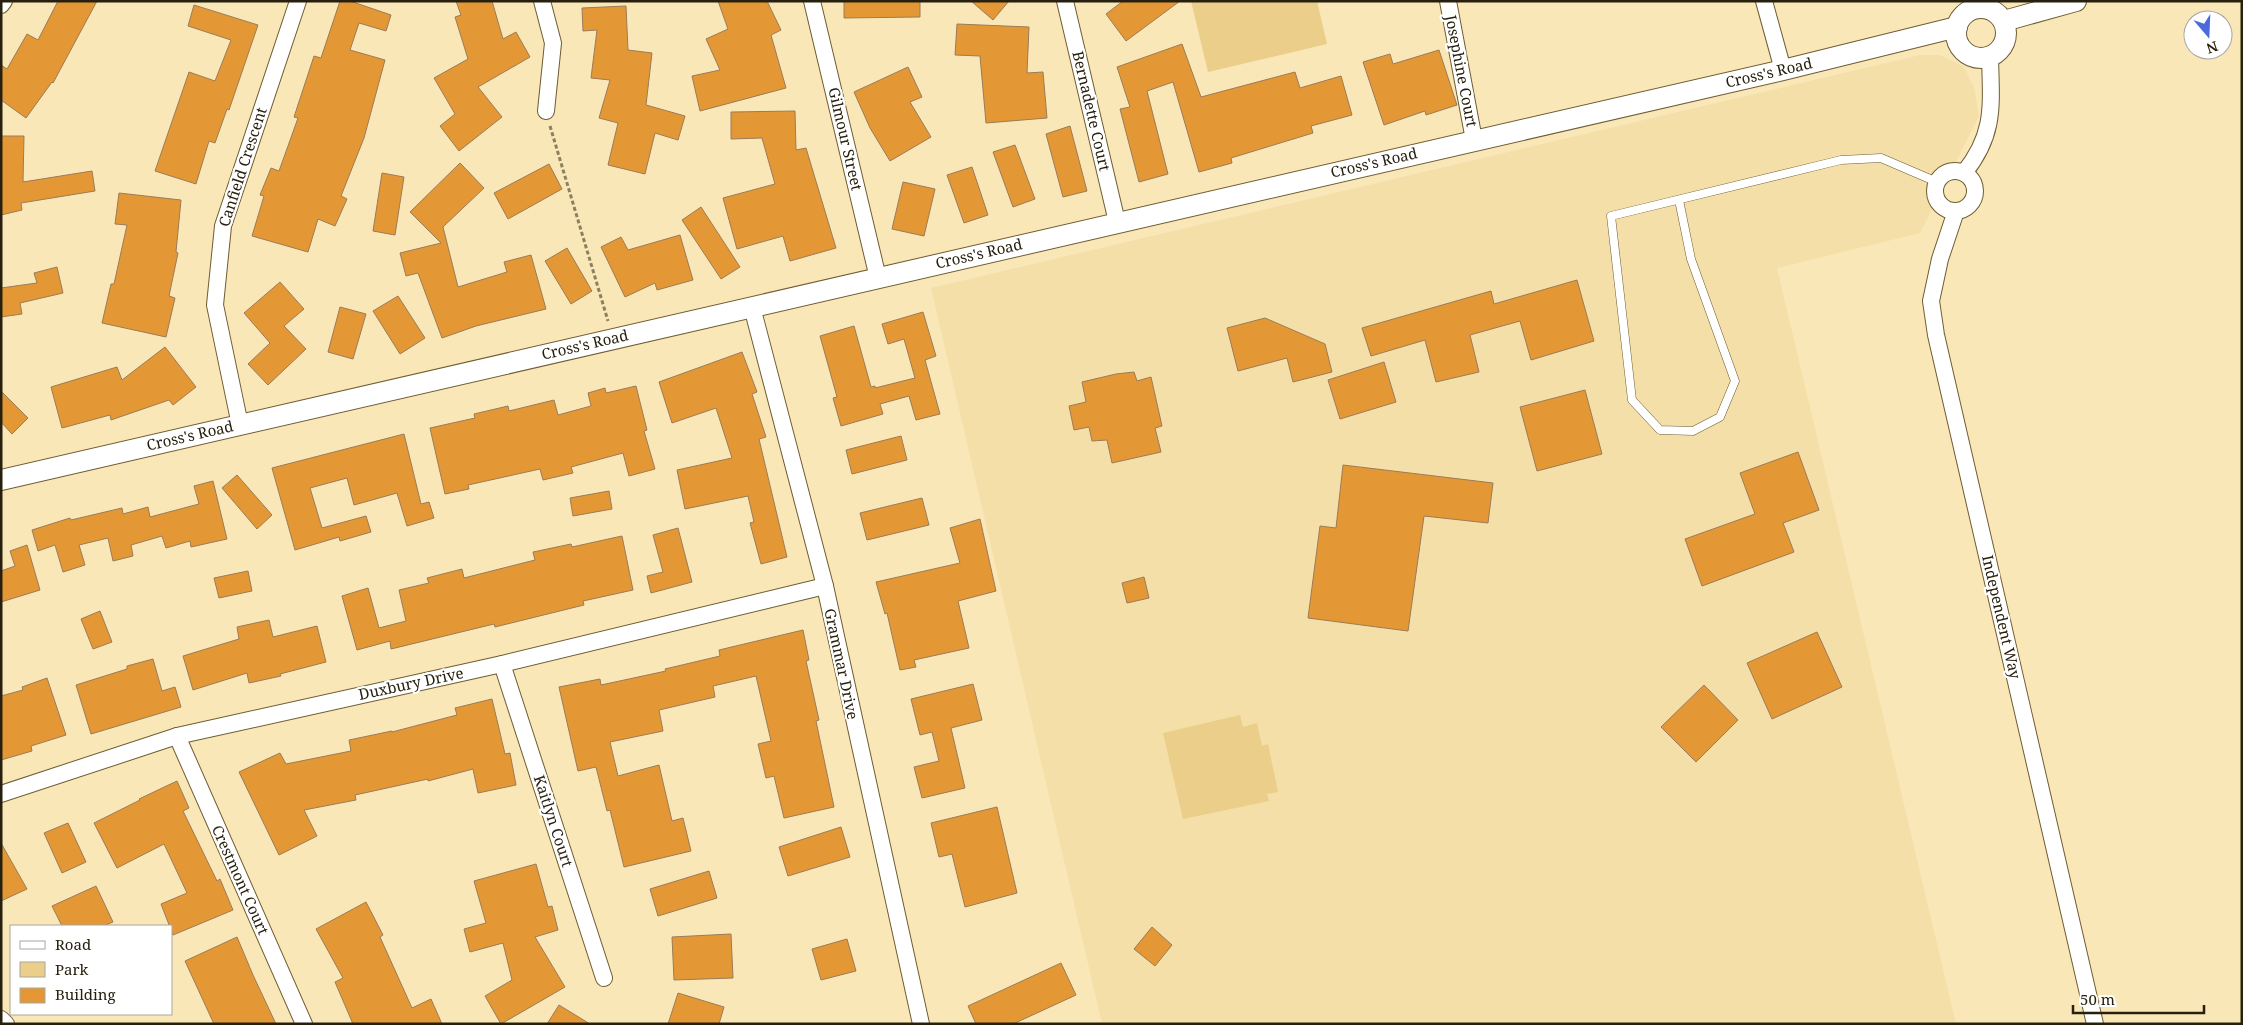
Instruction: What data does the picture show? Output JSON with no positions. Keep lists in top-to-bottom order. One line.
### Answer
{"streets":{"street":["Josephine Court","Cross's Road","Bernadette Court","Gilmour Street","Canfield Crescent","Independent Way","Grammar Drive","Duxbury Drive","Kaitlyn Court","Crestmont Court"]},"crossings":[["Josephine Court","Cross's Road"],["Cross's Road","Bernadette Court"],["Cross's Road","Gilmour Street"],["Cross's Road","Canfield Crescent"],["Cross's Road","Grammar Drive"],["Grammar Drive","Duxbury Drive"],["Duxbury Drive","Kaitlyn Court"],["Duxbury Drive","Crestmont Court"]],"legend":["Road","Park","Building"],"scale_bar":"50 m","north":"bottom"}
